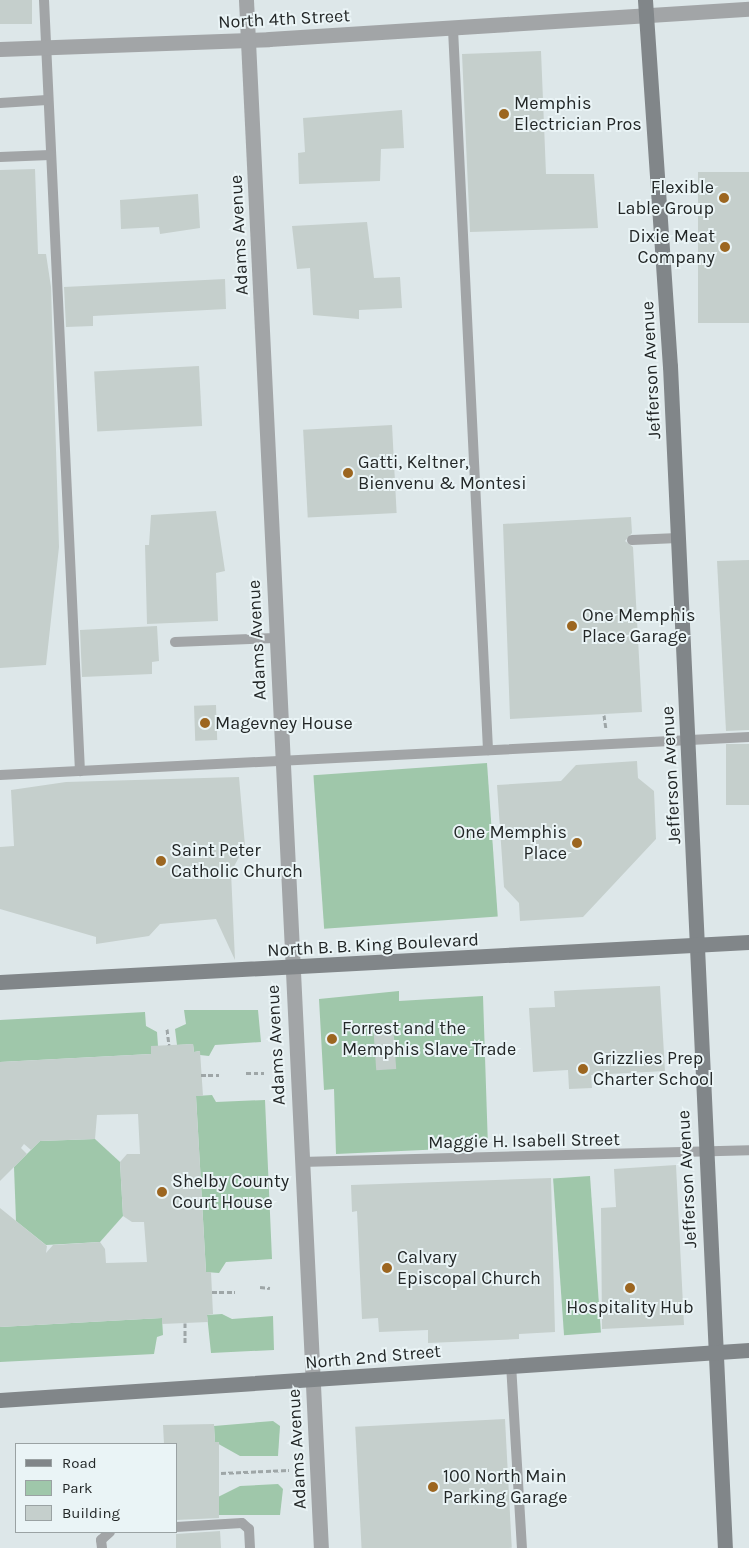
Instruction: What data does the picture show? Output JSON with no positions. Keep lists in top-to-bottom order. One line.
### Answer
{"streets":{"main road":["Jefferson Avenue","North B. B. King Boulevard","North 2nd Street"],"street":["North 4th Street","Adams Avenue"],"lane":["Maggie H. Isabell Street"]},"crossings":[["North 4th Street","Adams Avenue"],["North 4th Street","Jefferson Avenue"],["Adams Avenue","North B. B. King Boulevard"],["Adams Avenue","Maggie H. Isabell Street"],["Adams Avenue","North 2nd Street"],["Jefferson Avenue","North B. B. King Boulevard"],["Jefferson Avenue","Maggie H. Isabell Street"],["Jefferson Avenue","North 2nd Street"]],"places":["Memphis Electrician Pros","Flexible Lable Group","Dixie Meat Company","Gatti, Keltner, Bienvenu & Montesi","One Memphis Place Garage","Magevney House","One Memphis Place","Saint Peter Catholic Church","Forrest and the Memphis Slave Trade","Grizzlies Prep Charter School","Shelby County Court House","Calvary Episcopal Church","Hospitality Hub","100 North Main Parking Garage"],"legend":["Road","Park","Building"]}
